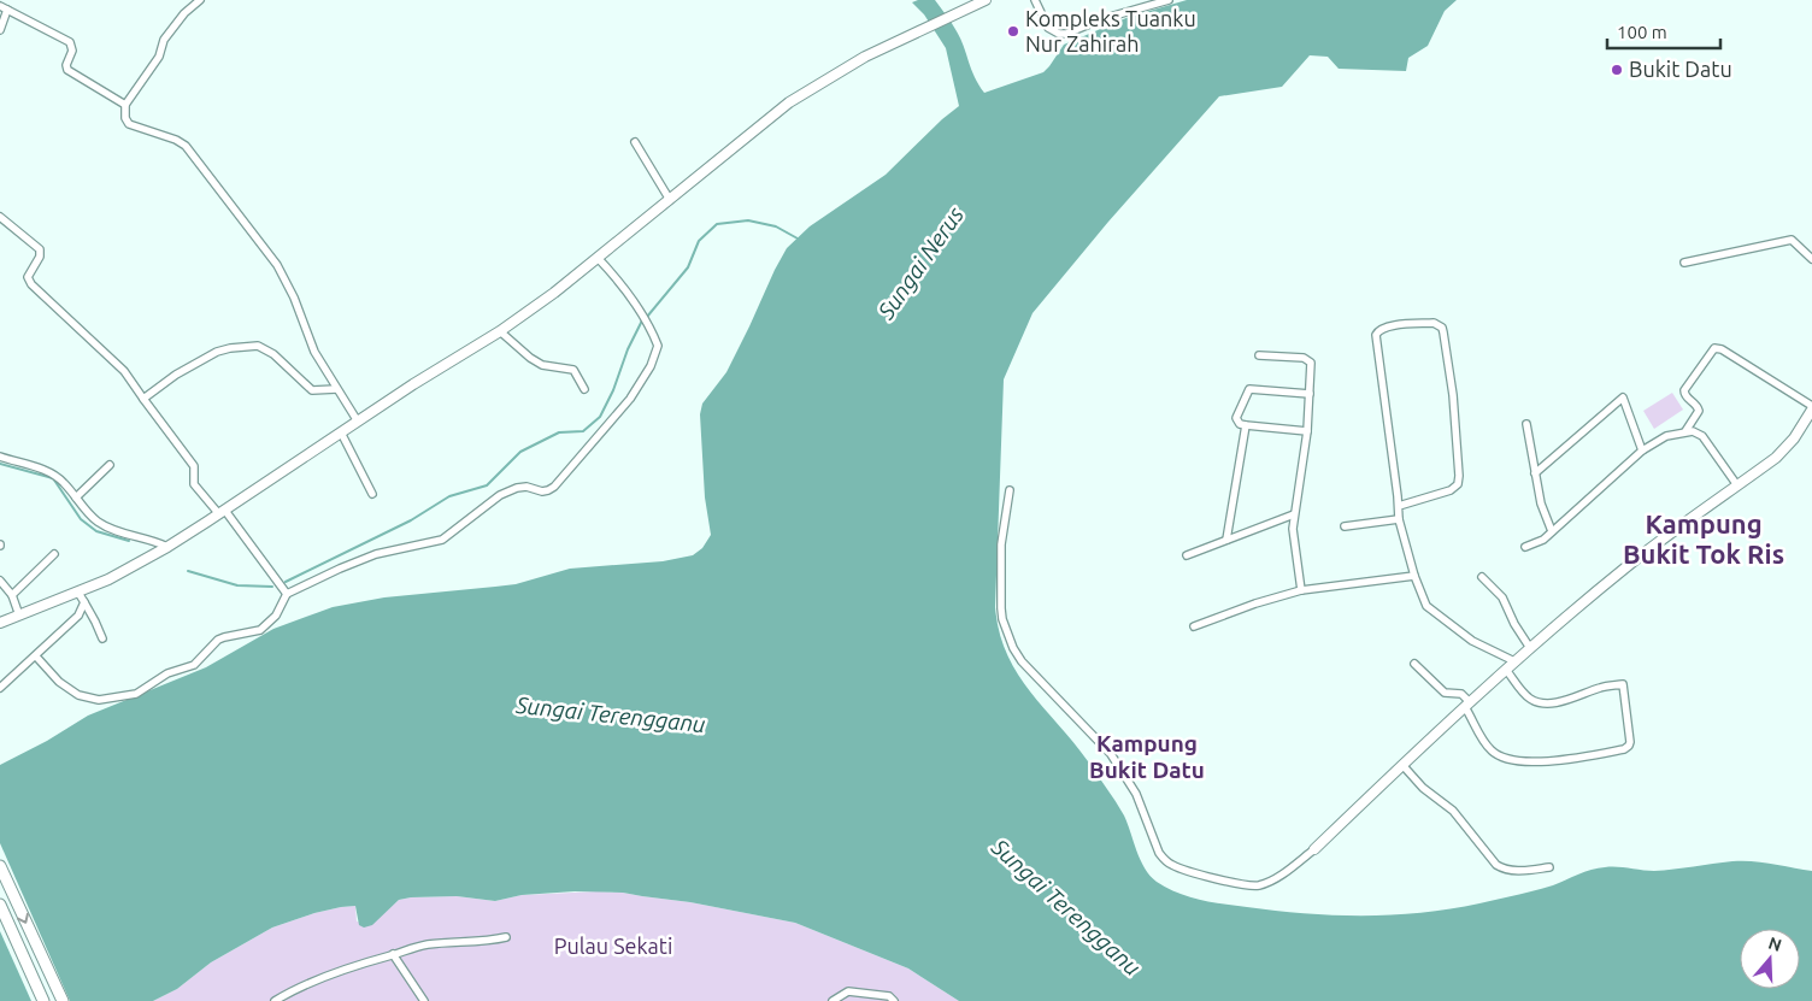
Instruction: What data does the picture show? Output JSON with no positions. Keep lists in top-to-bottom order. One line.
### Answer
{"districts":["Kampung Bukit Tok Ris","Kampung Bukit Datu"],"water":["Sungai Nerus","Sungai Terengganu"],"parks":["Pulau Sekati"],"places":["Kompleks Tuanku Nur Zahirah","Bukit Datu"],"scale_bar":"100 m","north":"top"}
